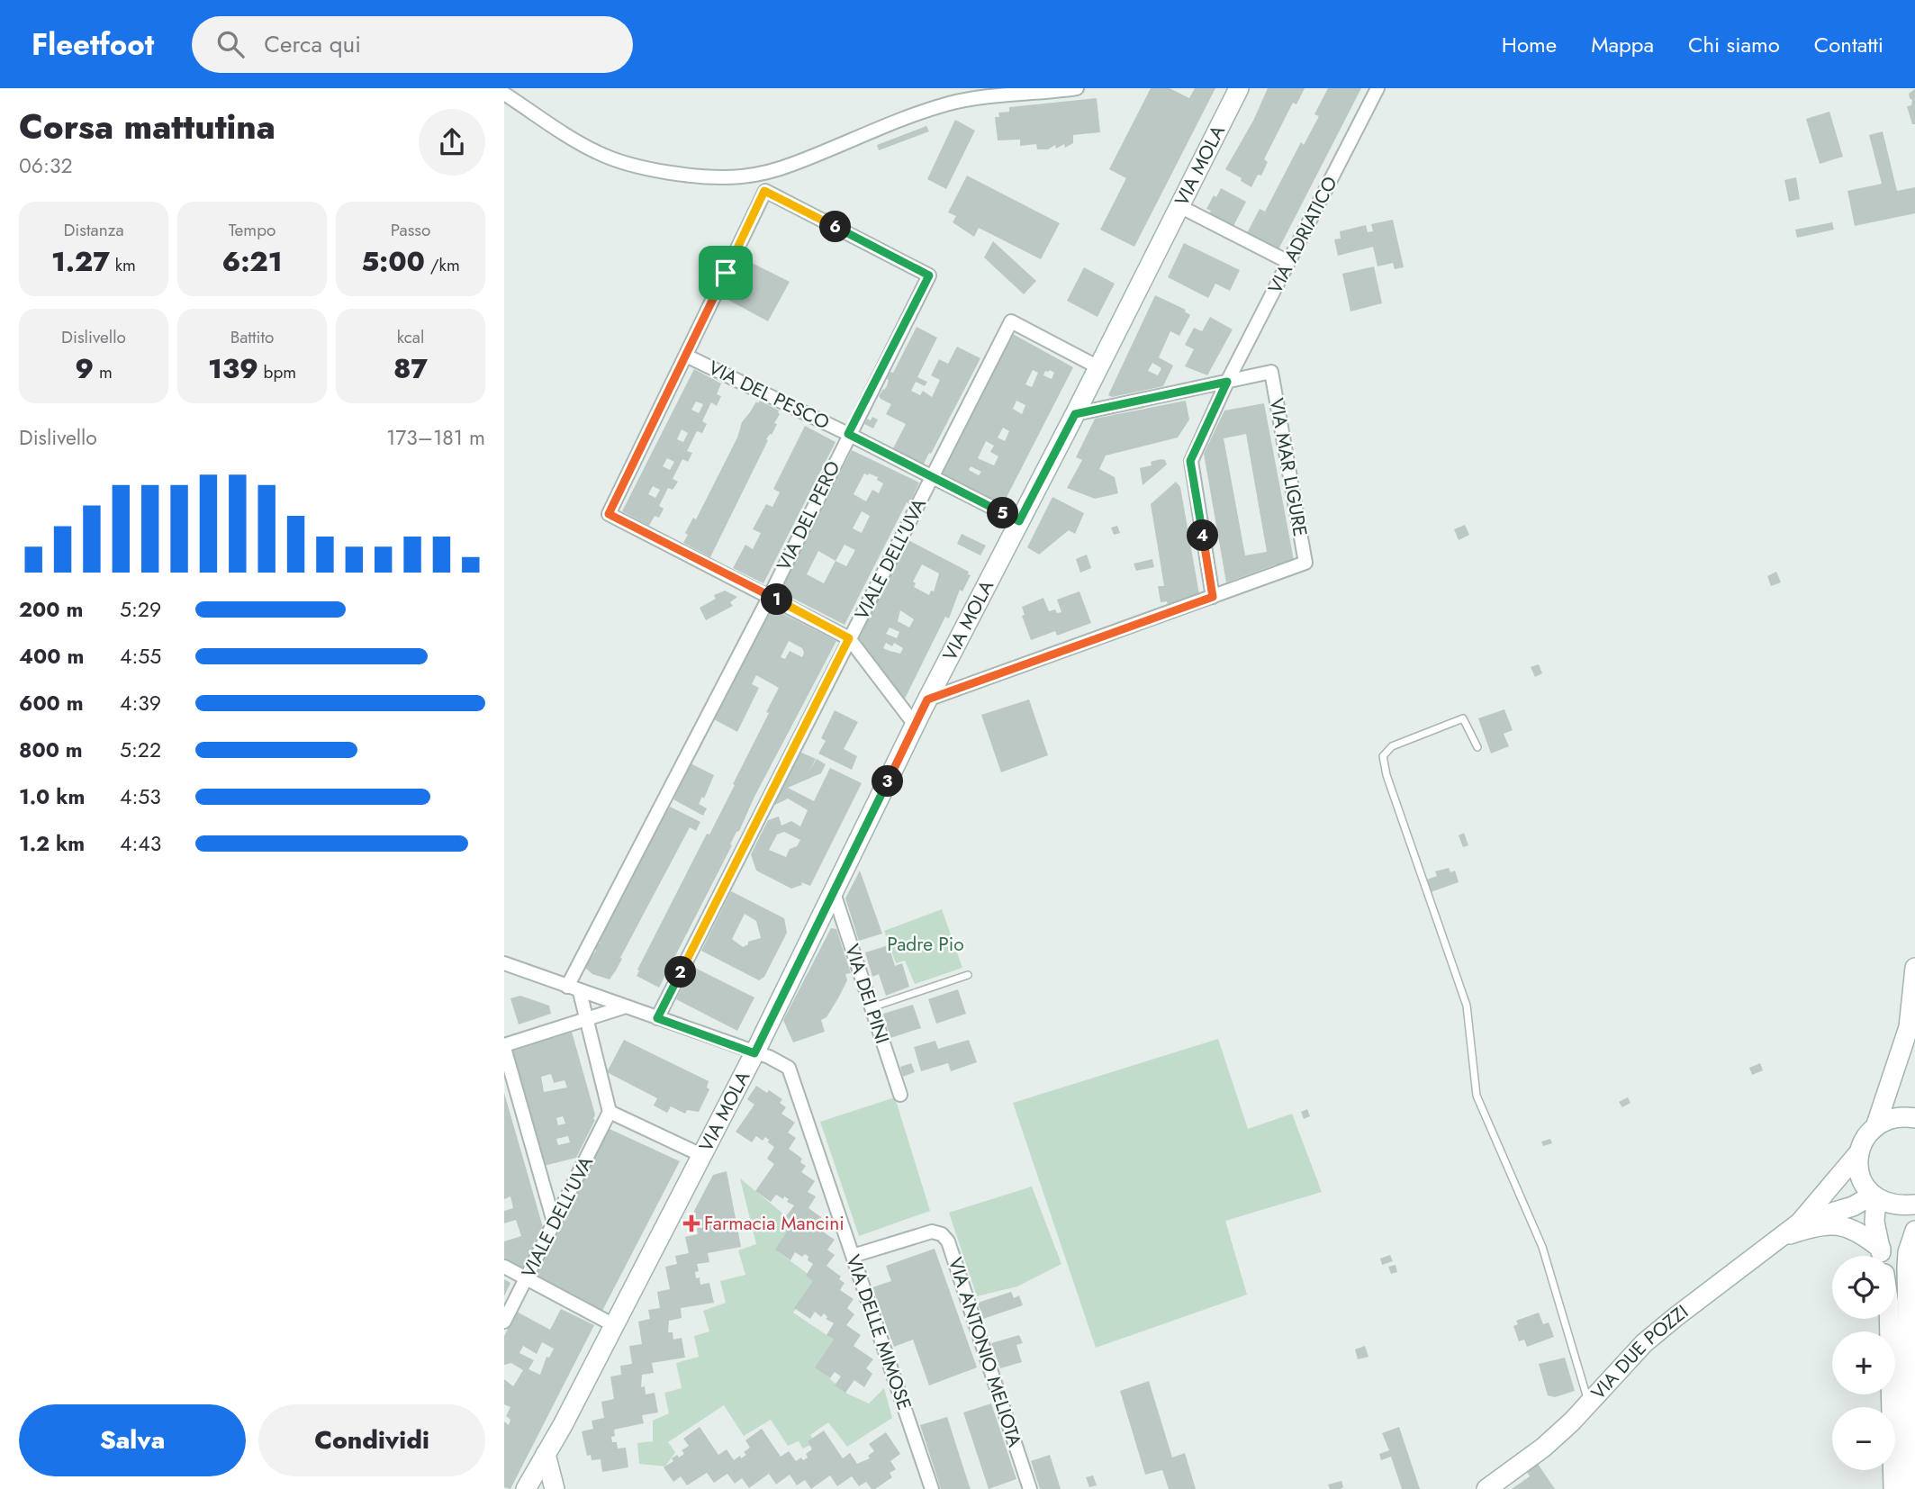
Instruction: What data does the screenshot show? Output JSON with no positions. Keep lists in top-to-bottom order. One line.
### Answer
{"streets":{"street":["VIA MOLA","VIA ADRIATICO","VIA DEL PESCO","VIA MAR LIGURE","VIA DEL PERO","VIALE DELL'UVA","VIA DEI PINI","VIA DELLE MIMOSE","VIA ANTONIO MELIOTA","VIA DUE POZZI"]},"crossings":[["VIA MOLA","VIA DEL PESCO"],["VIA MOLA","VIALE DELL'UVA"],["VIA MOLA","VIA DEI PINI"],["VIA MOLA","VIA DELLE MIMOSE"],["VIA ADRIATICO","VIA MAR LIGURE"],["VIA DEL PESCO","VIA DEL PERO"],["VIA DEL PESCO","VIALE DELL'UVA"],["VIA DEL PERO","VIA DELLE MIMOSE"],["VIALE DELL'UVA","VIA DELLE MIMOSE"],["VIA DELLE MIMOSE","VIA ANTONIO MELIOTA"]],"parks":["Padre Pio"],"places":{"health":["Farmacia Mancini"]},"page":{"header":"Fleetfoot","search":"Cerca qui","nav":["Home","Mappa","Chi siamo","Contatti"],"heading":["Corsa mattutina","06:32"],"stats":[["Distanza","1.27 km"],["Tempo","6:21"],["Passo","5:00 /km"],["Dislivello","9 m"],["Battito","139 bpm"],["kcal","87"]],"pins":["6","5","4","1","3","2"],"chart":["Dislivello","173–181 m"],"list":[{"name":"200 m","note":"5:29"},{"name":"400 m","note":"4:55"},{"name":"600 m","note":"4:39"},{"name":"800 m","note":"5:22"},{"name":"1.0 km","note":"4:53"},{"name":"1.2 km","note":"4:43"}],"map_buttons":["+","−"],"buttons":["Salva","Condividi"]}}
